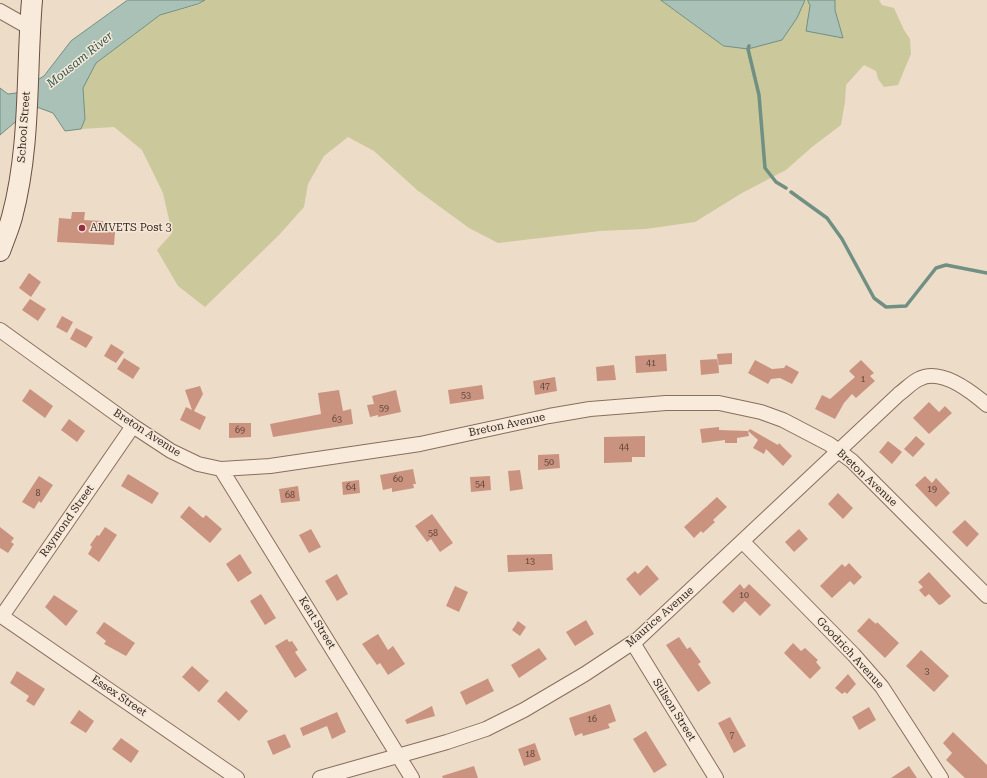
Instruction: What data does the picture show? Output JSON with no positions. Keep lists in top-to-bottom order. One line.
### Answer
{"streets":{"street":["School Street","Breton Avenue","Raymond Street","Maurice Avenue","Kent Street","Goodrich Avenue","Essex Street","Stilson Street"]},"crossings":[["Breton Avenue","Raymond Street"],["Breton Avenue","Maurice Avenue"],["Breton Avenue","Kent Street"],["Raymond Street","Essex Street"],["Maurice Avenue","Kent Street"],["Maurice Avenue","Goodrich Avenue"],["Maurice Avenue","Stilson Street"]],"water":["Mousam River"],"places":["AMVETS Post 3"],"house_numbers":["41","1","47","53","59","63","69","44","50","60","54","64","19","8","68","58","13","10","3","16","7","18"]}
